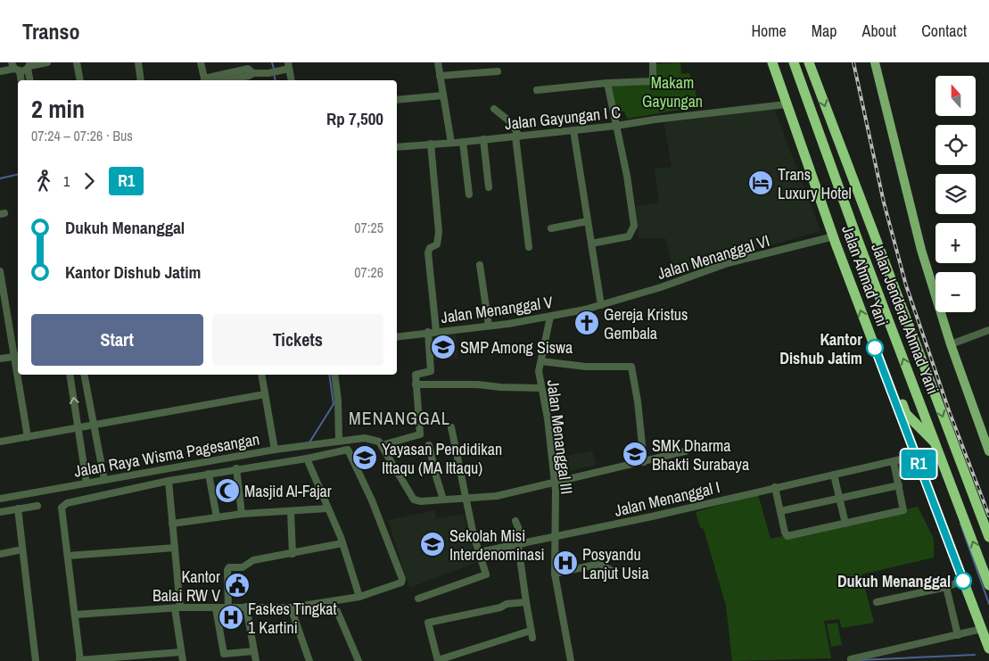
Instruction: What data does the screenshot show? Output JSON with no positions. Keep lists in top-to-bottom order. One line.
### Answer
{"streets":{"highway":["Jalan Ahmad Yani","Jalan Jenderal Ahmad Yani"],"street":["Jalan Gayungan I C","Jalan Menanggal VI","Jalan Menanggal V","Jalan Menanggal III","Jalan Raya Wisma Pagesangan","Jalan Menanggal I"]},"crossings":[["Jalan Gayungan I C","Jalan Ahmad Yani"],["Jalan Menanggal VI","Jalan Ahmad Yani"],["Jalan Menanggal VI","Jalan Menanggal V"],["Jalan Ahmad Yani","Jalan Menanggal I"],["Jalan Menanggal V","Jalan Menanggal III"],["Jalan Menanggal III","Jalan Menanggal I"]],"districts":["MENANGGAL"],"parks":["Makam Gayungan"],"places":{"hotel":["Trans Luxury Hotel"],"church":["Gereja Kristus Gembala"],"school or university":["SMP Among Siswa","SMK Dharma Bhakti Surabaya","Yayasan Pendidikan Ittaqu (MA Ittaqu)","Sekolah Misi Interdenominasi"],"other":["Kantor Dishub Jatim","Dukuh Menanggal"],"mosque":["Masjid Al-Fajar"],"hospital":["Posyandu Lanjut Usia","Faskes Tingkat 1 Kartini"],"public building":["Kantor Balai RW V"]},"lines":["bus line R1"],"north":"top","page":{"header":"Transo","nav":["Home","Map","About","Contact"],"on_map":"R1","map_buttons":["+","−"],"heading":["2 min","07:24 – 07:26 · Bus","Rp 7,500"],"legs":["1","R1"],"list":[{"name":"Dukuh Menanggal","value":"07:25"},{"name":"Kantor Dishub Jatim","value":"07:26"}],"buttons":["Start","Tickets"]}}
